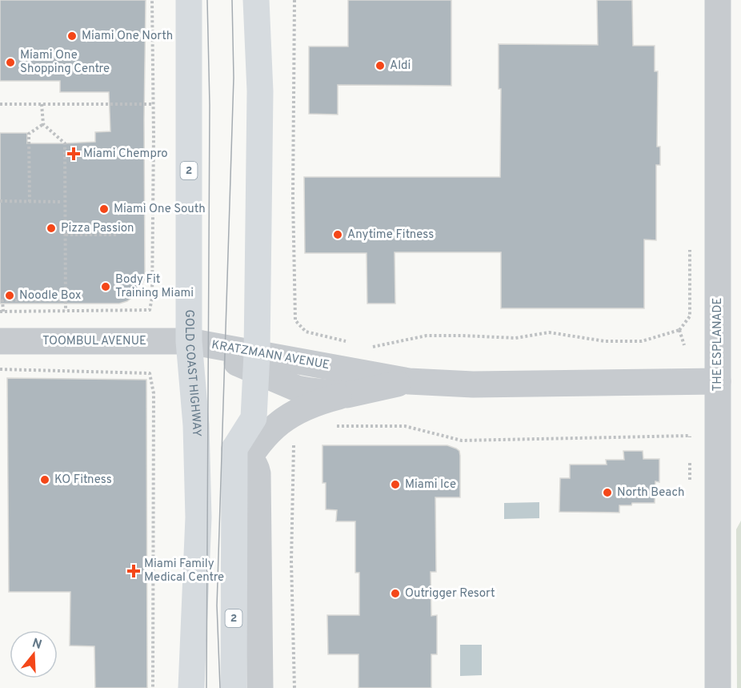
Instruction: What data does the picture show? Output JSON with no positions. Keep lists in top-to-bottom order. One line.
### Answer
{"streets":{"highway":["2","GOLD COAST HIGHWAY"],"street":["TOOMBUL AVENUE","THE ESPLANADE","KRATZMANN AVENUE"]},"crossings":[["TOOMBUL AVENUE","KRATZMANN AVENUE"],["TOOMBUL AVENUE","GOLD COAST HIGHWAY"],["THE ESPLANADE","KRATZMANN AVENUE"],["KRATZMANN AVENUE","GOLD COAST HIGHWAY"]],"places":{"other":["Miami One North","Miami One Shopping Centre","Aldi","Miami One South","Pizza Passion","Anytime Fitness","Body Fit Training Miami","Noodle Box","KO Fitness","Miami Ice","North Beach","Outrigger Resort"],"health":["Miami Chempro","Miami Family Medical Centre"]},"north":"top"}
